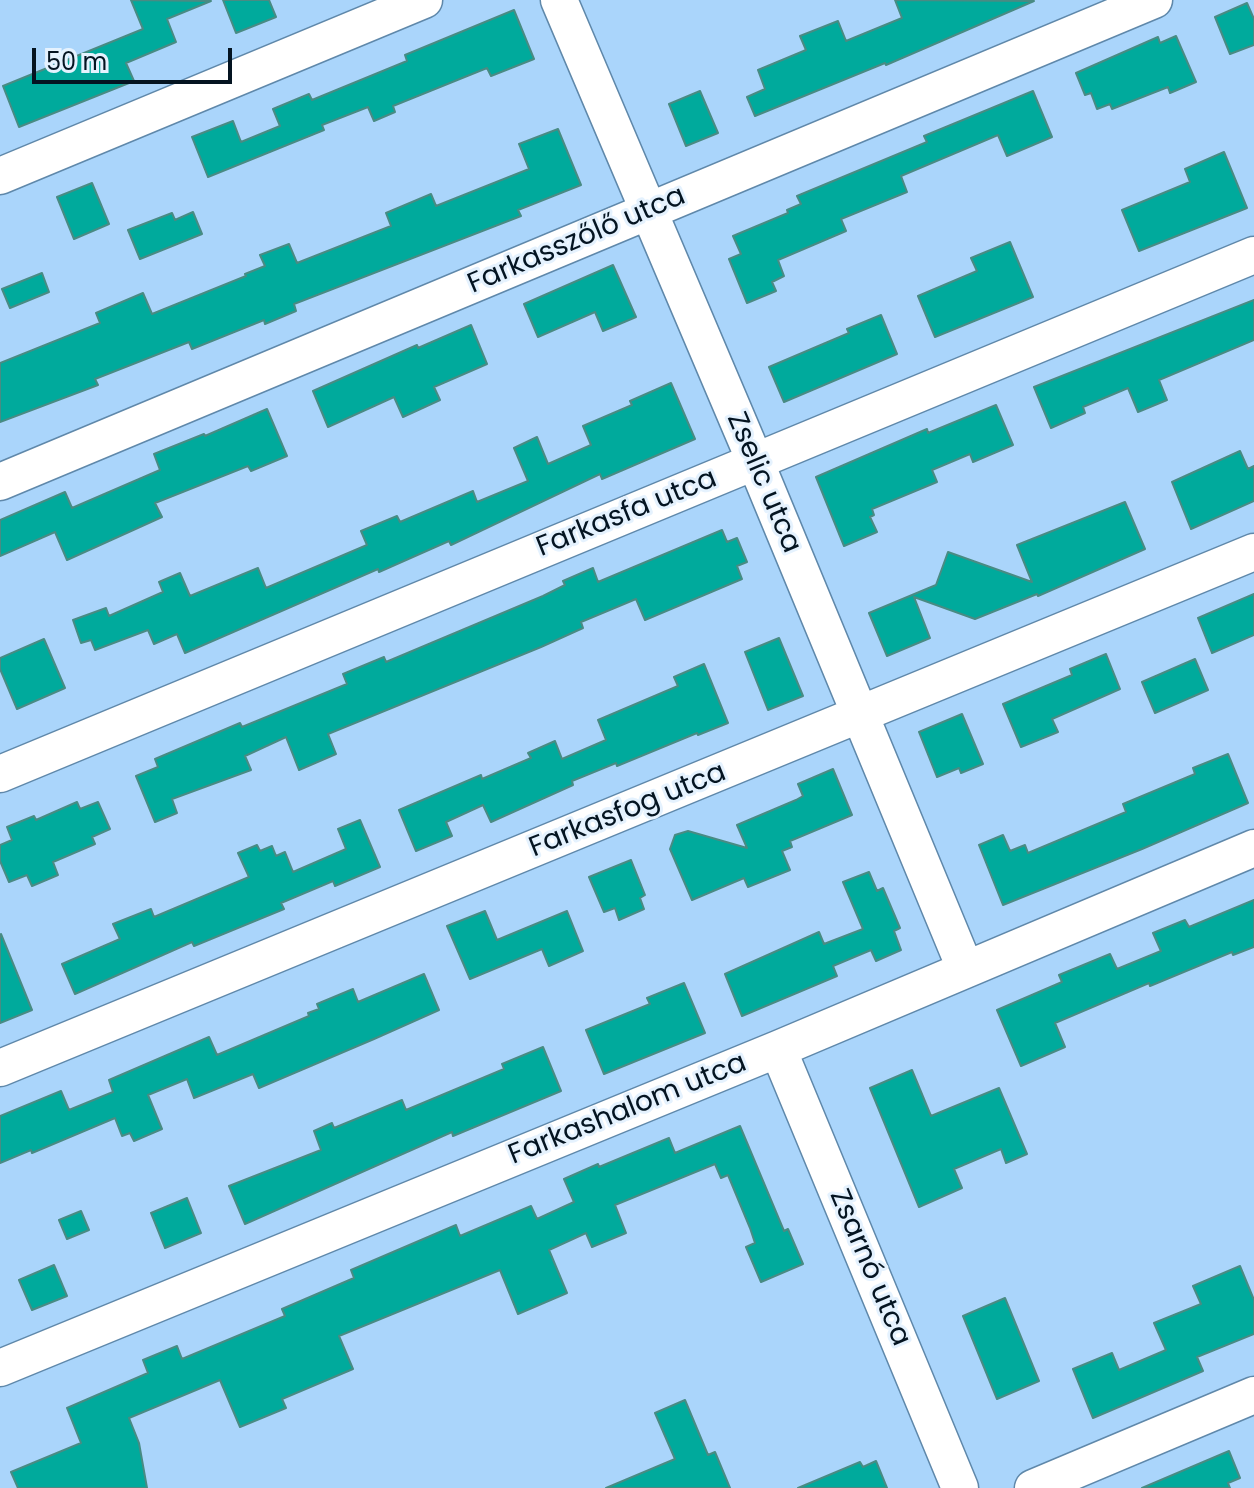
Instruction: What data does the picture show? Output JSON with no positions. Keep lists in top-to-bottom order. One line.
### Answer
{"streets":{"street":["Farkasszőlő utca","Zselic utca","Farkasfa utca","Farkasfog utca","Farkashalom utca","Zsarnó utca"]},"crossings":[["Farkasszőlő utca","Zselic utca"],["Zselic utca","Farkasfa utca"],["Zselic utca","Farkasfog utca"],["Zselic utca","Farkashalom utca"],["Farkashalom utca","Zsarnó utca"]],"scale_bar":"50 m"}
